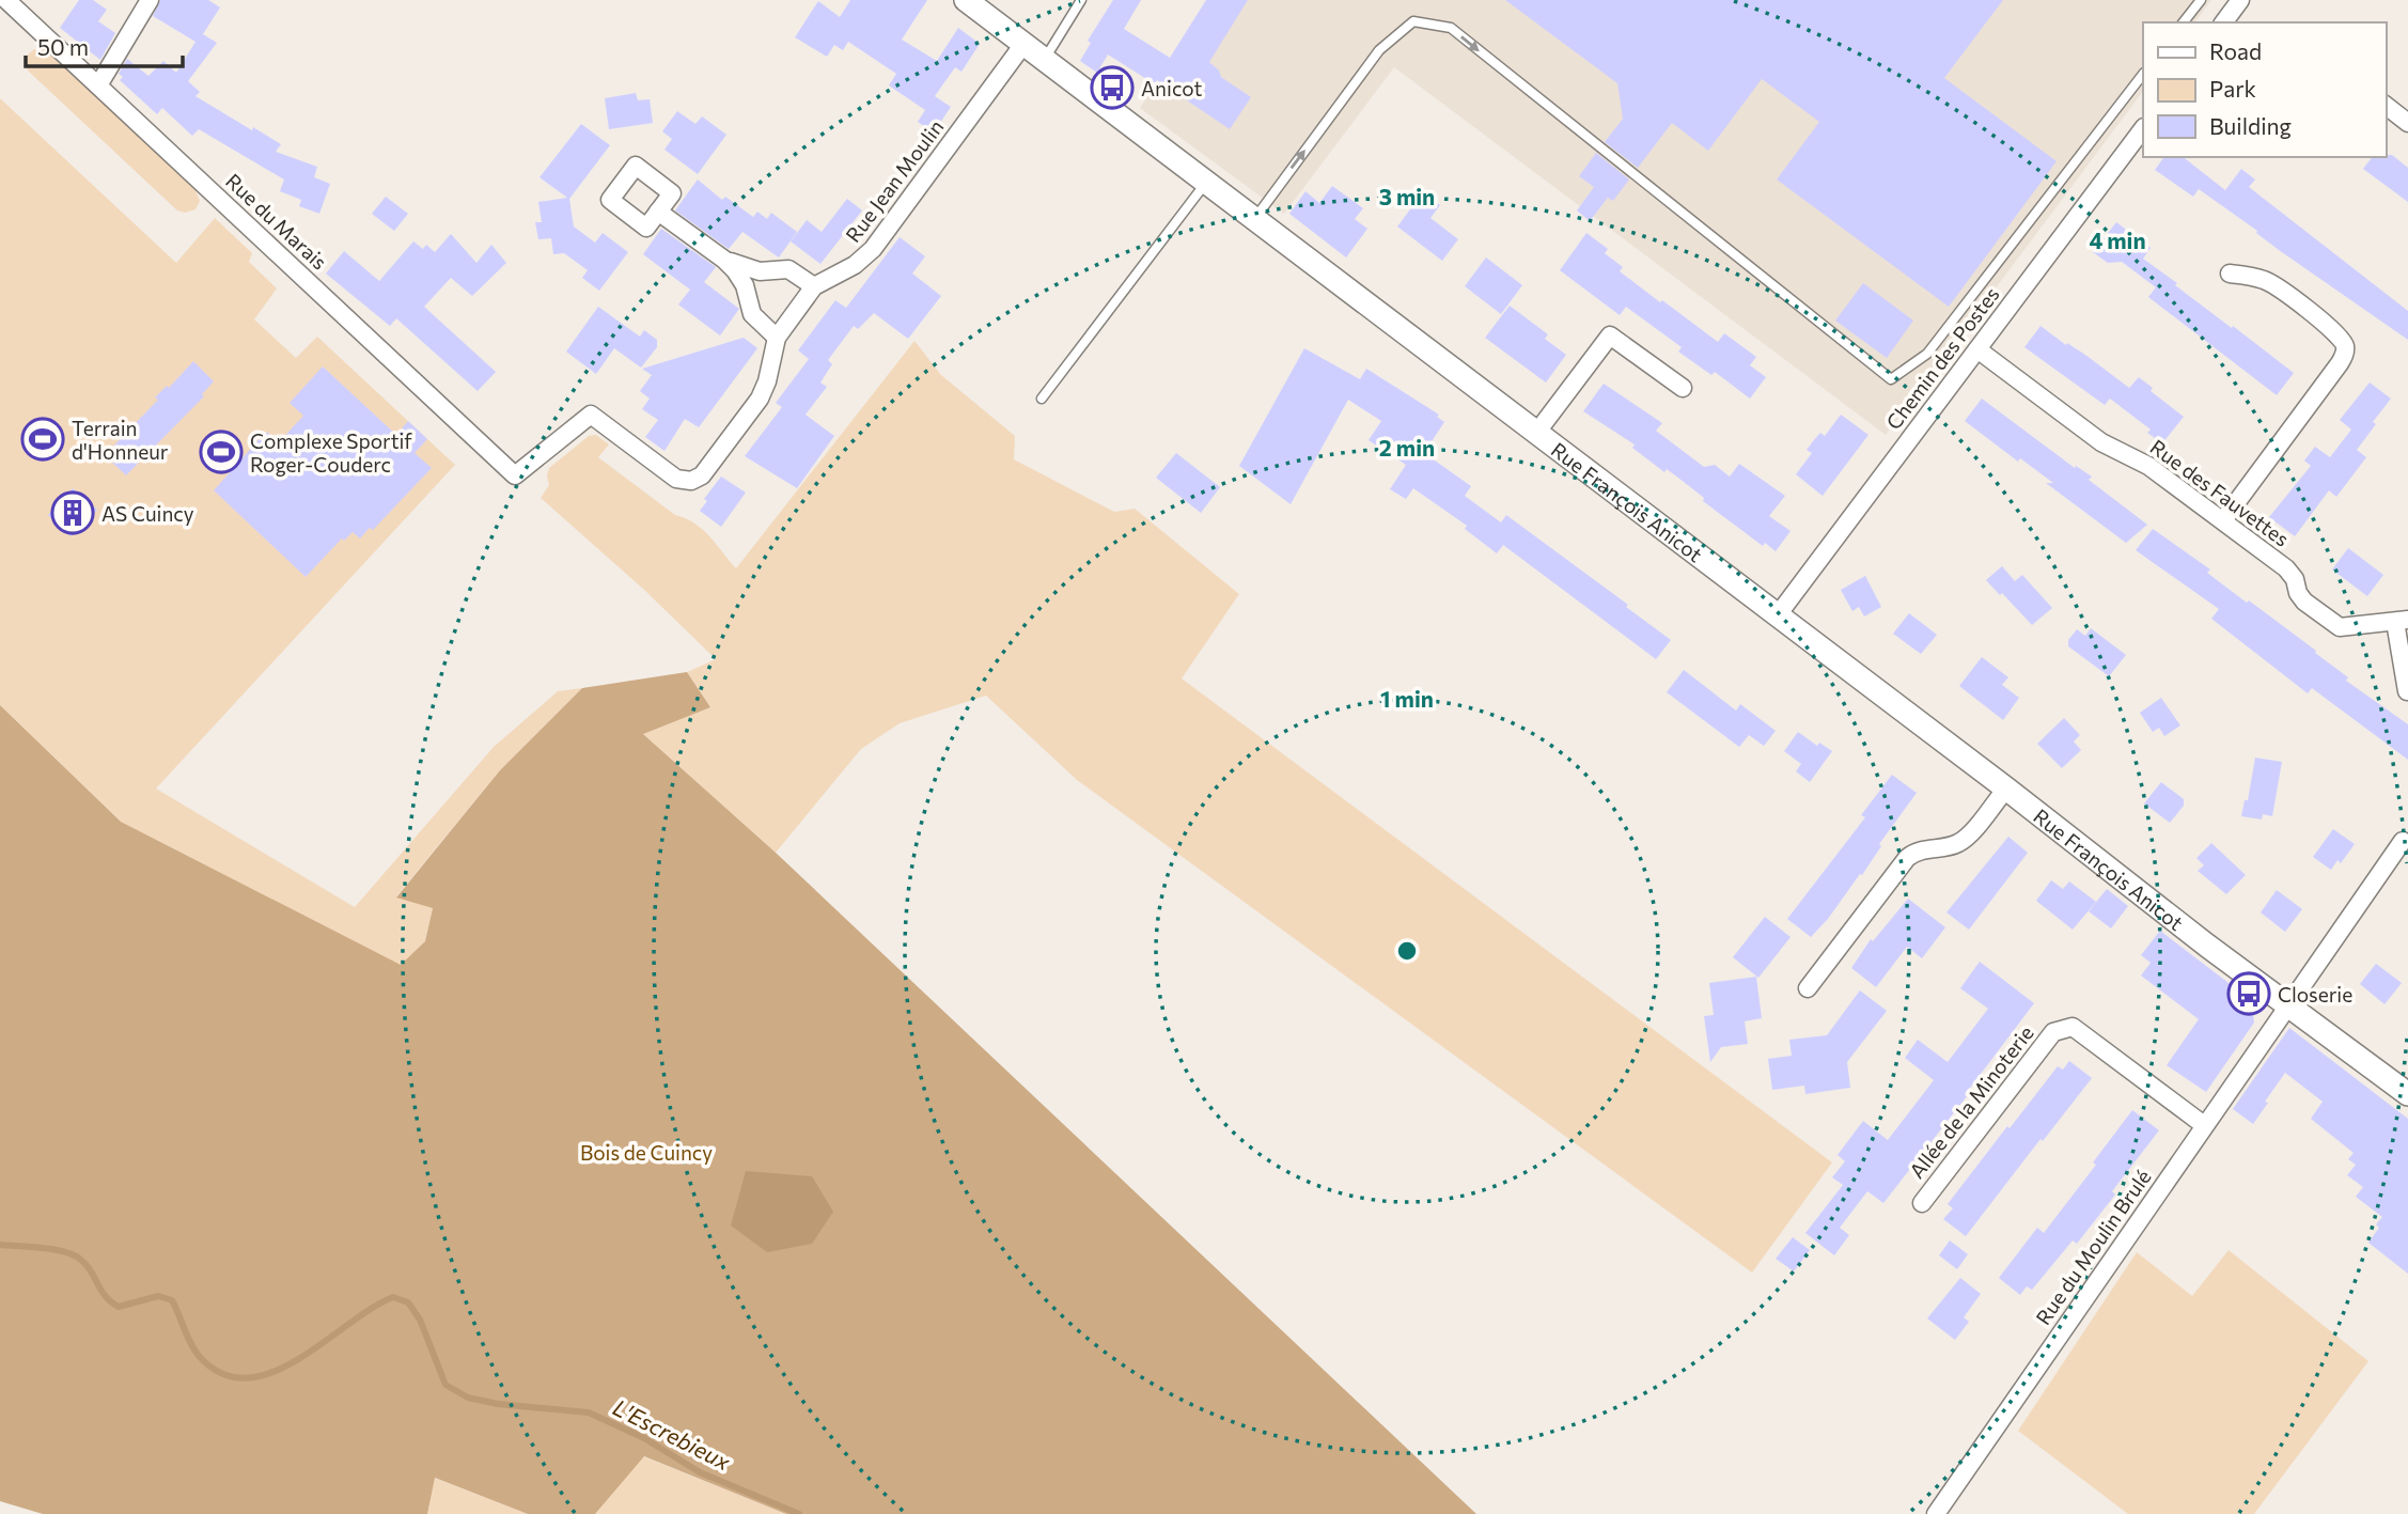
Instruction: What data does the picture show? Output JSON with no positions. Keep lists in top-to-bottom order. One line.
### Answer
{"streets":{"street":["Rue Jean Moulin","Rue du Marais","Chemin des Postes","Rue des Fauvettes","Rue François Anicot","Allée de la Minoterie","Rue du Moulin Brulé"]},"crossings":[["Rue Jean Moulin","Rue du Marais"],["Rue Jean Moulin","Rue François Anicot"],["Chemin des Postes","Rue des Fauvettes"],["Chemin des Postes","Rue François Anicot"],["Rue François Anicot","Rue du Moulin Brulé"],["Allée de la Minoterie","Rue du Moulin Brulé"]],"water":["L'Escrebieux"],"parks":["Bois de Cuincy"],"places":{"bus stop":["Anicot","Closerie"],"sports":["Terrain d'Honneur","Complexe Sportif Roger-Couderc"],"building":["AS Cuincy"]},"legend":["Road","Park","Building"],"scale_bar":"50 m","rings":["3 min","4 min","2 min","1 min"]}
